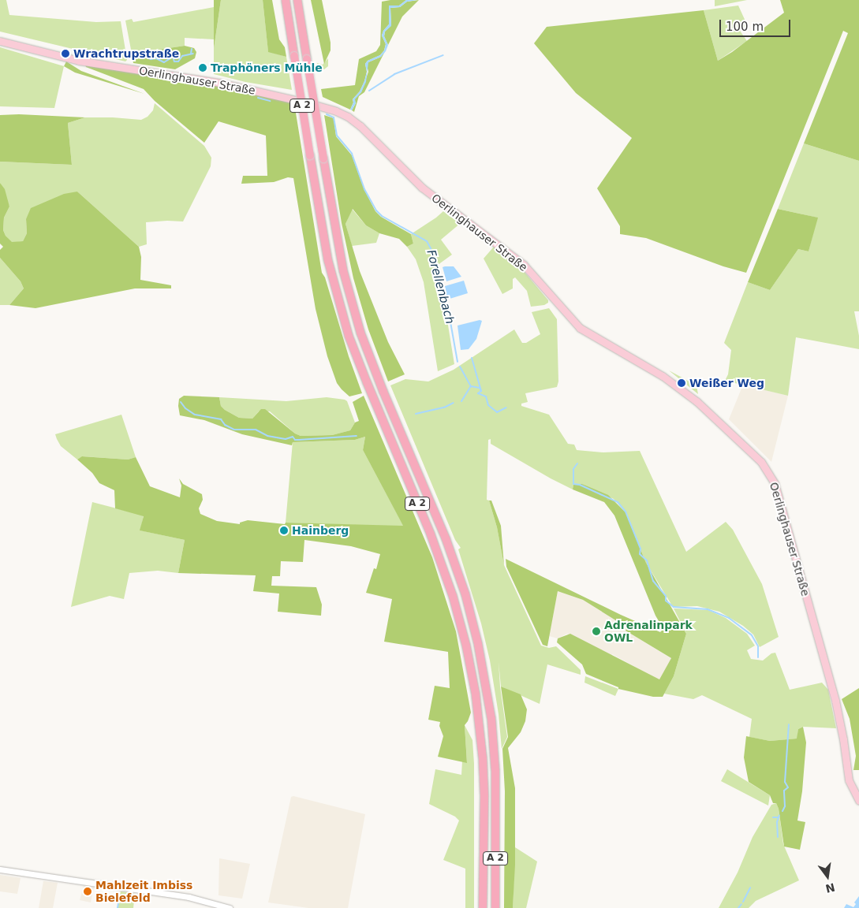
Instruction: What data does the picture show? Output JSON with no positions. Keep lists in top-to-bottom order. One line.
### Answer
{"streets":{"highway":["A 2"],"main road":["Oerlinghauser Straße"]},"water":["Forellenbach"],"places":["Wrachtrupstraße","Traphöners Mühle","Weißer Weg","Hainberg","Adrenalinpark OWL","Mahlzeit Imbiss Bielefeld"],"scale_bar":"100 m","north":"bottom"}
